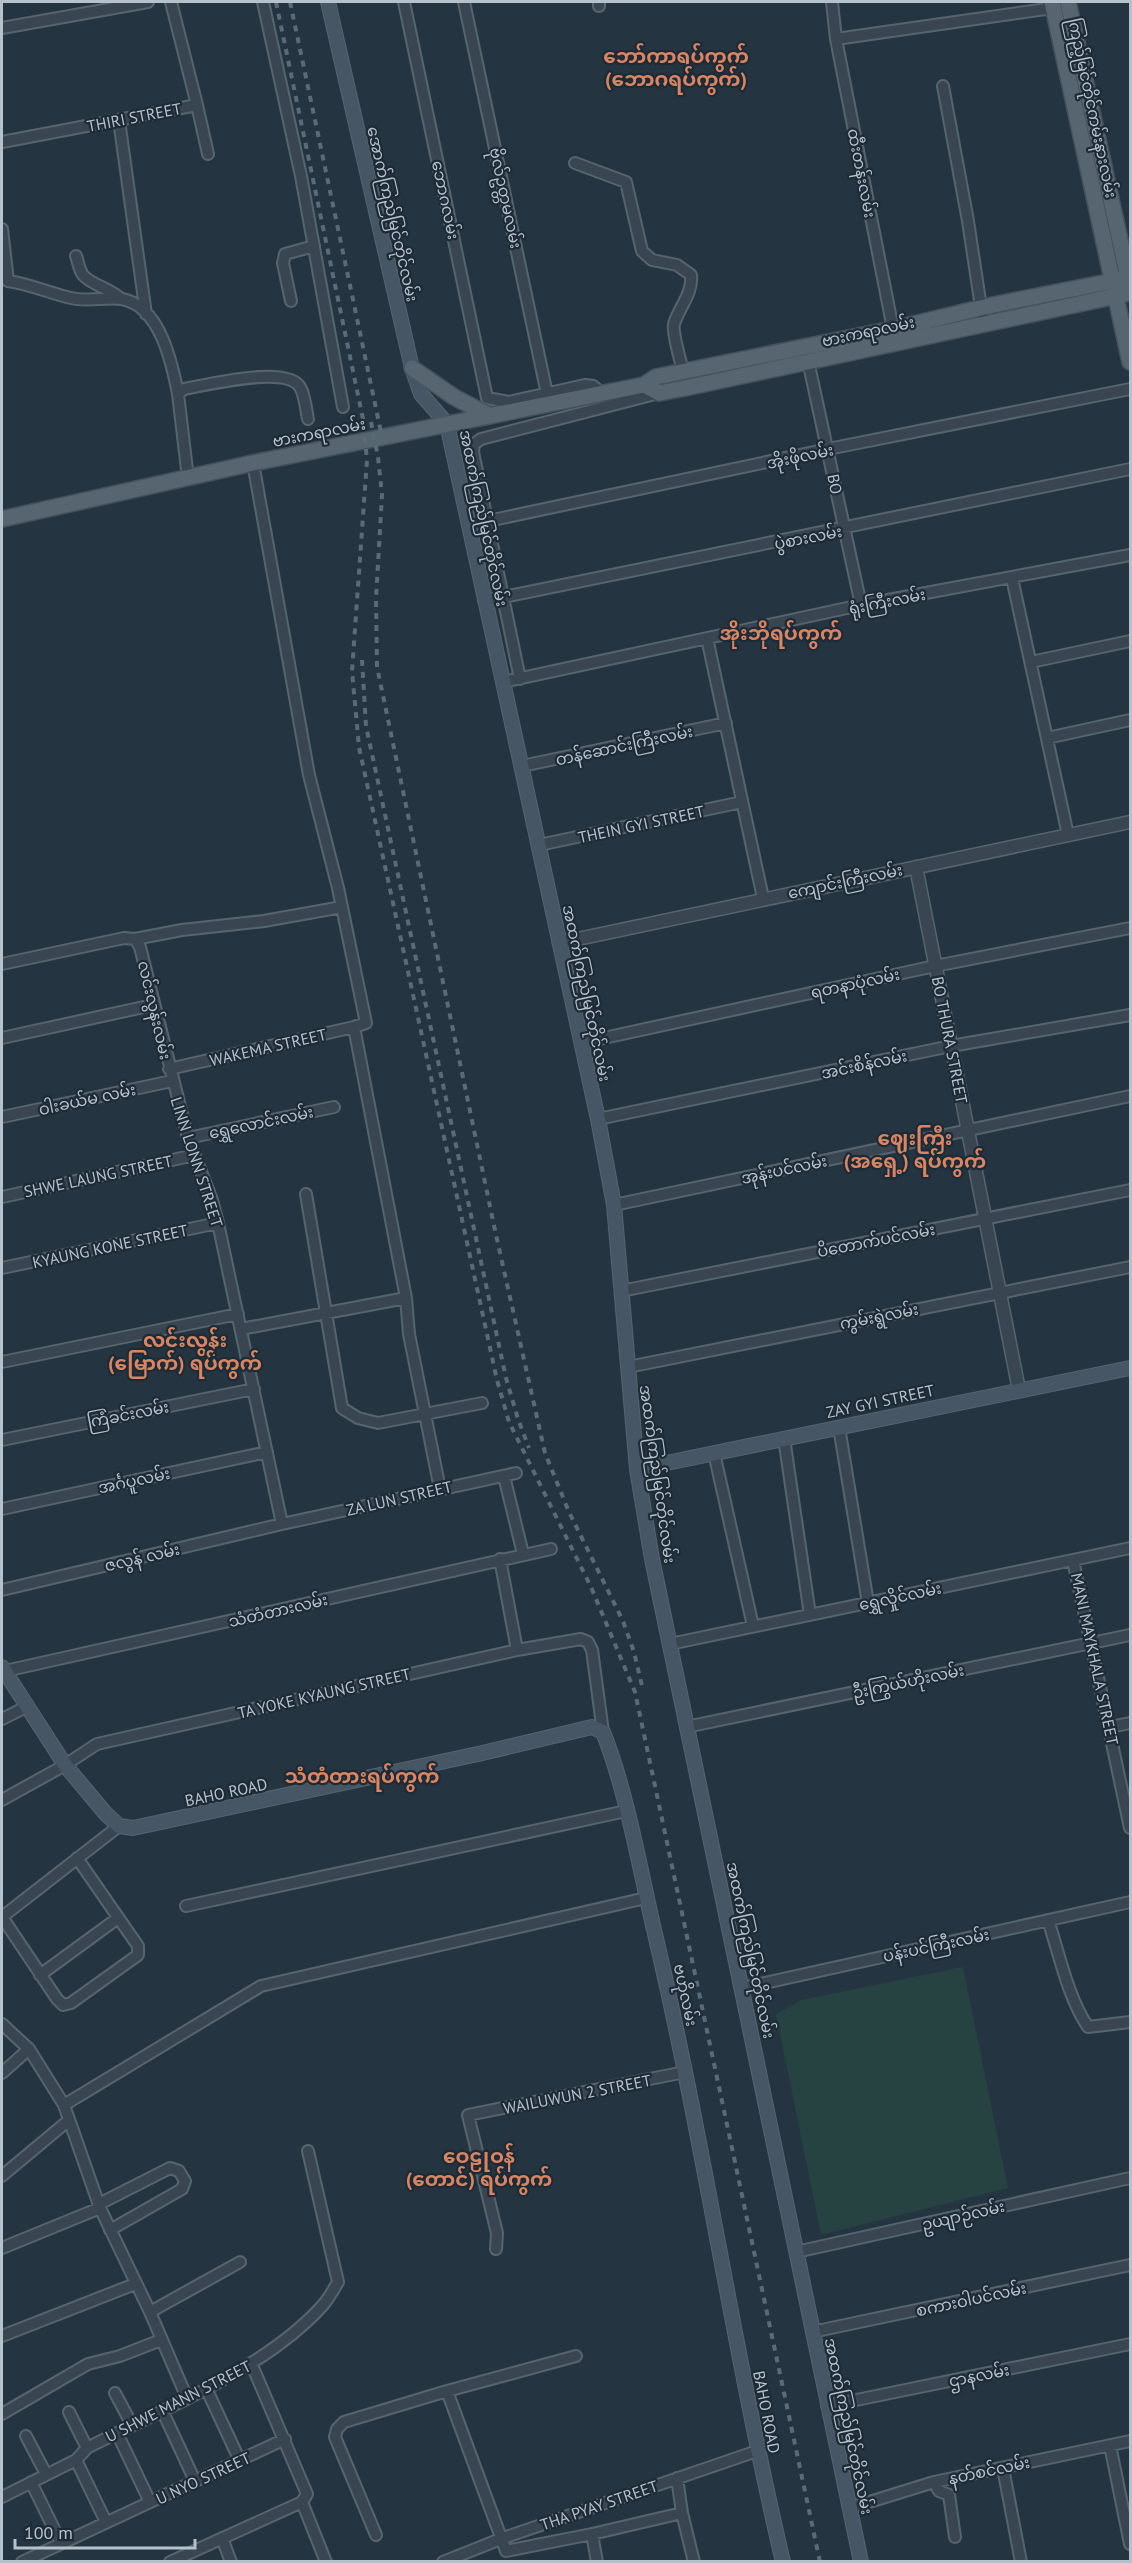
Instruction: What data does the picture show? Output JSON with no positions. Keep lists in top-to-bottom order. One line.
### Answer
{"streets":{"main road":["ကြည့်မြင်တိုင်ကမ်းနားလမ်း","အောက်ကြည်မြင်တိုင်လမ်း","ဗားကရာလမ်း","အထက်ကြည်မြင်တိုင်လမ်း","ZAY GYI STREET","BAHO ROAD","ဗဟိုလမ်း"],"street":["THIRI STREET","ထီးတန်းလမ်း","ဗိုလ်ဥတ္တမလမ်း","ဘောဂလမ်း","အိုးဖိုလမ်း","BO","ပွဲစားလမ်း","ရုံးကြီးလမ်း","တန်ဆောင်းကြီးလမ်း","THEIN GYI STREET","ကျောင်းကြီးလမ်း","ရတနာပုံလမ်း","လင်းလွန်းလမ်း","BO THURA STREET","WAKEMA STREET","အင်းစိန်လမ်း","ဝါးခယ်မ လမ်း","ရွှေလောင်းလမ်း","LINN LONN STREET","အုန်းပင်လမ်း","SHWE LAUNG STREET","ပိတောက်ပင်လမ်း","KYAUNG KONE STREET","ကွမ်းရွဲလမ်း","ကြံခင်းလမ်း","အင်္ဂပူလမ်း","ZA LUN STREET","ဇလွန် လမ်း","ရွှေလှိုင်လမ်း","သံတံတားလမ်း","MANI MAYKHALA STREET","ဦးကြွယ်ဟိုးလမ်း","TA YOKE KYAUNG STREET","ပန်းပင်ကြီးလမ်း","WAILUWUN 2 STREET","ဥယျာဉ်လမ်း","စကားဝါပင်လမ်း","ဌာနလမ်း","U SHWE MANN STREET","နတ်စင်လမ်း","U NYO STREET","THA PYAY STREET"]},"crossings":[["ကြည့်မြင်တိုင်ကမ်းနားလမ်း","ဗားကရာလမ်း"],["ထီးတန်းလမ်း","ဗားကရာလမ်း"],["ဗိုလ်ဥတ္တမလမ်း","ဘောဂလမ်း"],["အောက်ကြည်မြင်တိုင်လမ်း","ဗားကရာလမ်း"],["အောက်ကြည်မြင်တိုင်လမ်း","အထက်ကြည်မြင်တိုင်လမ်း"],["ဗားကရာလမ်း","BO"],["ဗားကရာလမ်း","အထက်ကြည်မြင်တိုင်လမ်း"],["အိုးဖိုလမ်း","BO"],["အိုးဖိုလမ်း","အထက်ကြည်မြင်တိုင်လမ်း"],["BO","ပွဲစားလမ်း"],["BO","ရုံးကြီးလမ်း"],["အထက်ကြည်မြင်တိုင်လမ်း","ပွဲစားလမ်း"],["အထက်ကြည်မြင်တိုင်လမ်း","ရုံးကြီးလမ်း"],["အထက်ကြည်မြင်တိုင်လမ်း","တန်ဆောင်းကြီးလမ်း"],["အထက်ကြည်မြင်တိုင်လမ်း","THEIN GYI STREET"],["အထက်ကြည်မြင်တိုင်လမ်း","ကျောင်းကြီးလမ်း"],["အထက်ကြည်မြင်တိုင်လမ်း","ရတနာပုံလမ်း"],["အထက်ကြည်မြင်တိုင်လမ်း","အင်းစိန်လမ်း"],["အထက်ကြည်မြင်တိုင်လမ်း","အုန်းပင်လမ်း"],["အထက်ကြည်မြင်တိုင်လမ်း","ပိတောက်ပင်လမ်း"],["အထက်ကြည်မြင်တိုင်လမ်း","ကွမ်းရွဲလမ်း"],["အထက်ကြည်မြင်တိုင်လမ်း","ZAY GYI STREET"],["အထက်ကြည်မြင်တိုင်လမ်း","ရွှေလှိုင်လမ်း"],["အထက်ကြည်မြင်တိုင်လမ်း","ဦးကြွယ်ဟိုးလမ်း"],["အထက်ကြည်မြင်တိုင်လမ်း","ပန်းပင်ကြီးလမ်း"],["အထက်ကြည်မြင်တိုင်လမ်း","ဥယျာဉ်လမ်း"],["အထက်ကြည်မြင်တိုင်လမ်း","စကားဝါပင်လမ်း"],["အထက်ကြည်မြင်တိုင်လမ်း","ဌာနလမ်း"],["အထက်ကြည်မြင်တိုင်လမ်း","နတ်စင်လမ်း"],["ကျောင်းကြီးလမ်း","BO THURA STREET"],["ရတနာပုံလမ်း","BO THURA STREET"],["လင်းလွန်းလမ်း","WAKEMA STREET"],["လင်းလွန်းလမ်း","ဝါးခယ်မ လမ်း"],["လင်းလွန်းလမ်း","LINN LONN STREET"],["BO THURA STREET","အင်းစိန်လမ်း"],["BO THURA STREET","အုန်းပင်လမ်း"],["BO THURA STREET","ပိတောက်ပင်လမ်း"],["BO THURA STREET","ကွမ်းရွဲလမ်း"],["BO THURA STREET","ZAY GYI STREET"],["ဝါးခယ်မ လမ်း","LINN LONN STREET"],["ရွှေလောင်းလမ်း","LINN LONN STREET"],["LINN LONN STREET","SHWE LAUNG STREET"],["LINN LONN STREET","KYAUNG KONE STREET"],["LINN LONN STREET","ကြံခင်းလမ်း"],["LINN LONN STREET","အင်္ဂပူလမ်း"],["LINN LONN STREET","ZA LUN STREET"],["LINN LONN STREET","ဇလွန် လမ်း"],["ZA LUN STREET","ဇလွန် လမ်း"],["ရွှေလှိုင်လမ်း","MANI MAYKHALA STREET"],["MANI MAYKHALA STREET","ဦးကြွယ်ဟိုးလမ်း"],["TA YOKE KYAUNG STREET","BAHO ROAD"],["TA YOKE KYAUNG STREET","ဗဟိုလမ်း"],["BAHO ROAD","ဗဟိုလမ်း"],["BAHO ROAD","THA PYAY STREET"],["ဗဟိုလမ်း","WAILUWUN 2 STREET"]],"districts":["ဘော်ကာရပ်ကွက် (ဘောဂရပ်ကွက်)","အိုးဘိုရပ်ကွက်","ဈေးကြီး (အရှေ့) ရပ်ကွက်","လင်းလွန်း (မြောက်) ရပ်ကွက်","သံတံတားရပ်ကွက်","ဝေဠုဝန် (တောင်) ရပ်ကွက်"],"scale_bar":"100 m"}
